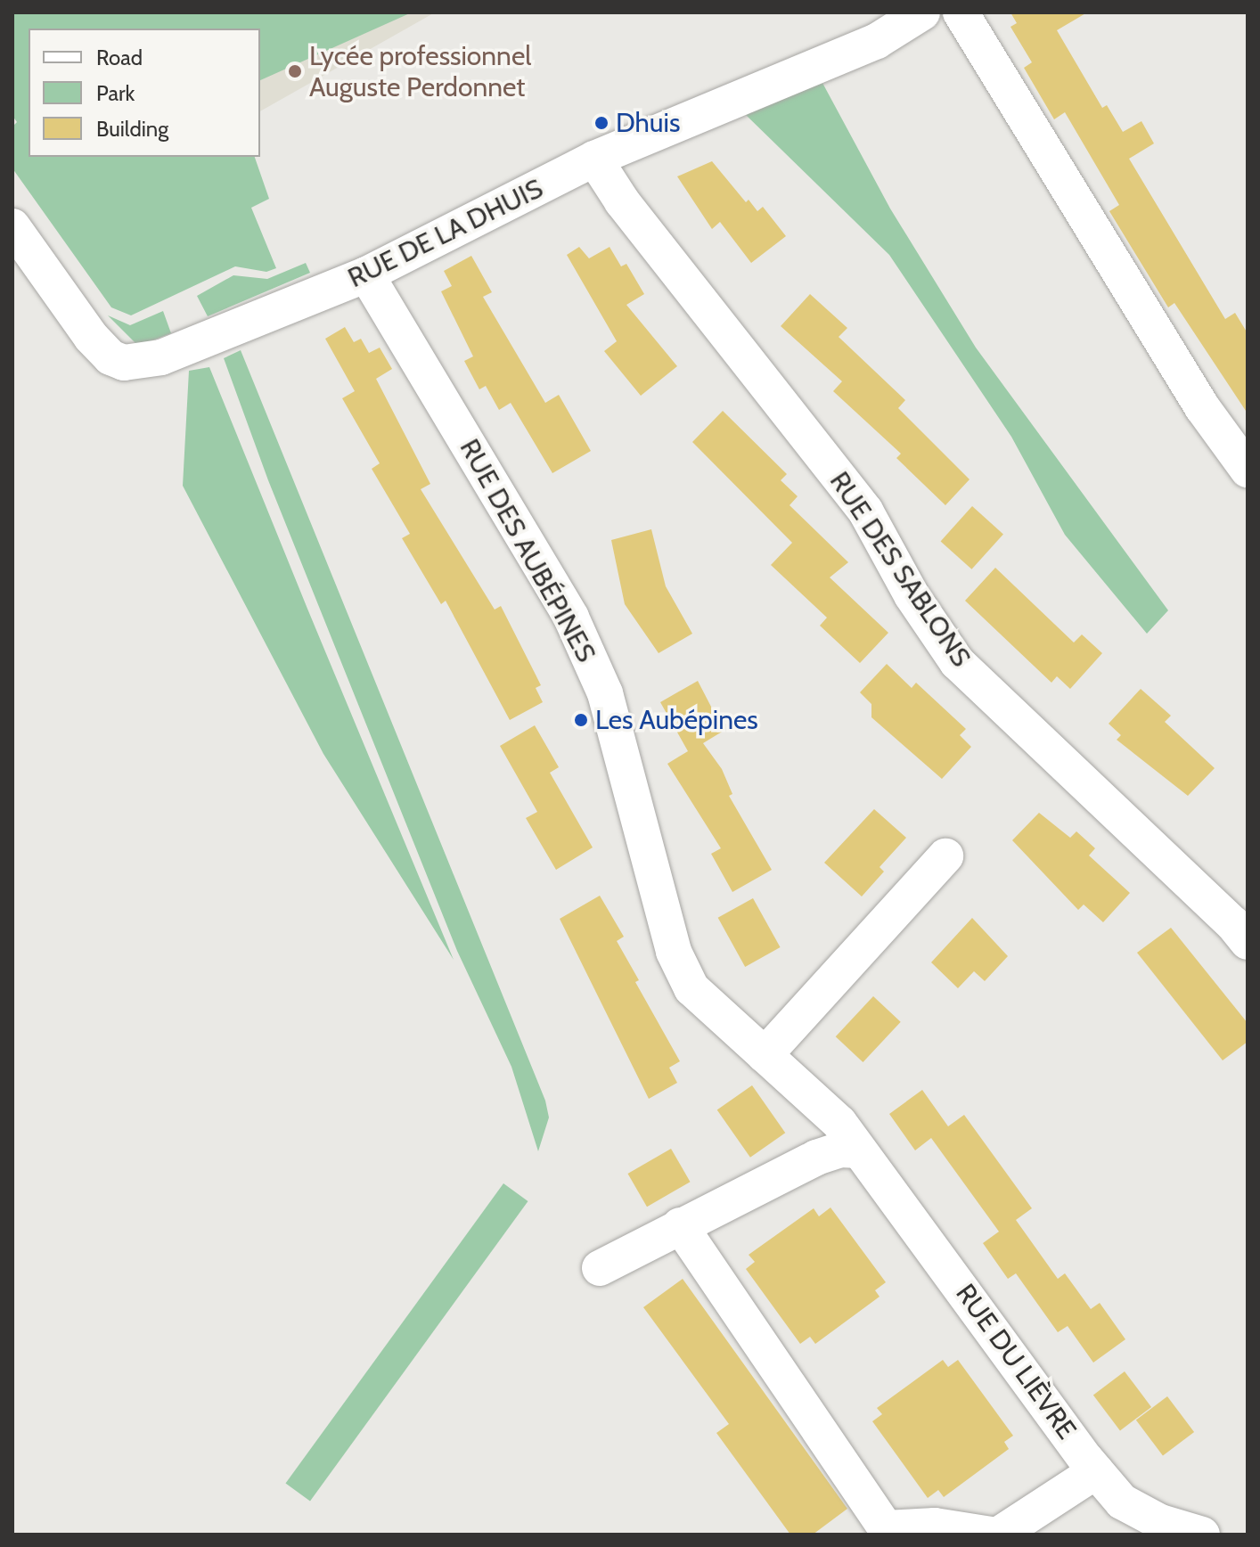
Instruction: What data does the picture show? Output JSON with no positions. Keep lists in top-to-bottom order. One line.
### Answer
{"streets":{"street":["RUE DE LA DHUIS","RUE DES AUBÉPINES","RUE DES SABLONS","RUE DU LIÈVRE"]},"crossings":[["RUE DE LA DHUIS","RUE DES AUBÉPINES"],["RUE DE LA DHUIS","RUE DES SABLONS"],["RUE DES AUBÉPINES","RUE DU LIÈVRE"]],"places":["Lycée professionnel Auguste Perdonnet","Dhuis","Les Aubépines"],"legend":["Road","Park","Building"]}
